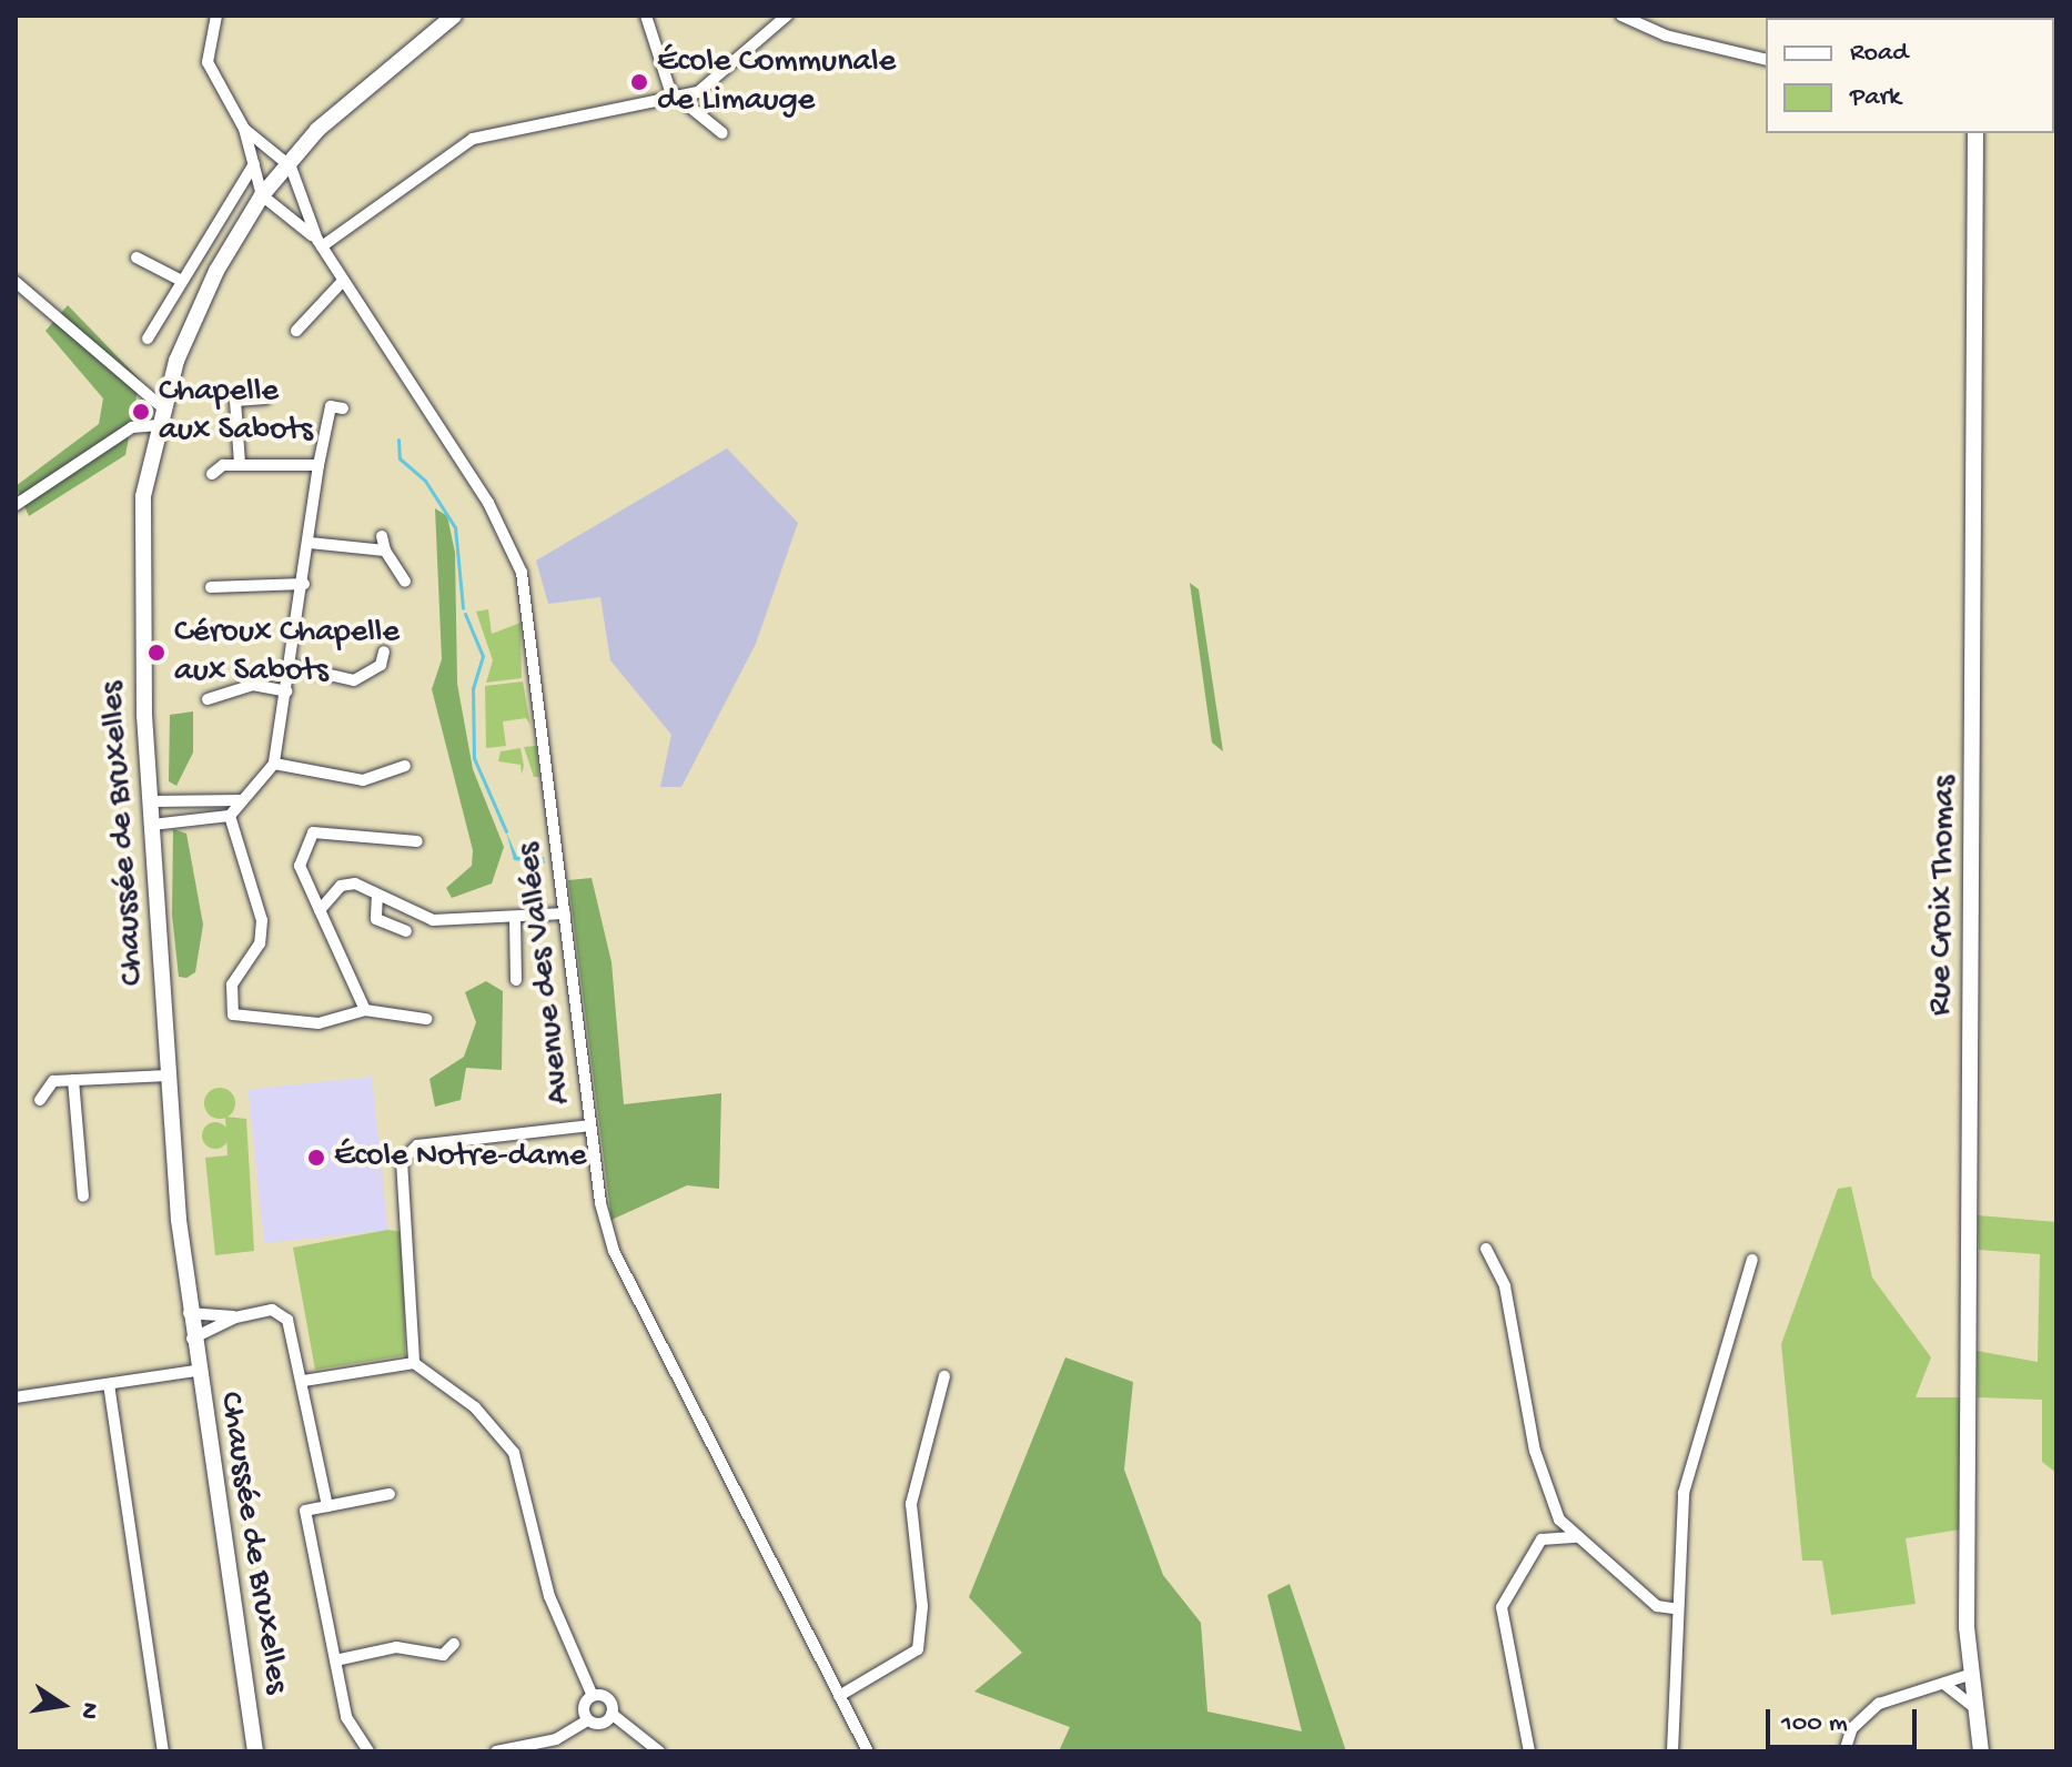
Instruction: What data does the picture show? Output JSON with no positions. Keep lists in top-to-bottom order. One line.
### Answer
{"streets":{"main road":["Chaussée de Bruxelles","Rue Croix Thomas"],"street":["Avenue des Vallées"]},"crossings":[["Chaussée de Bruxelles","Avenue des Vallées"]],"places":["École Communale de Limauge","Chapelle aux Sabots","Céroux Chapelle aux Sabots","École Notre-dame"],"legend":["Road","Park"],"scale_bar":"100 m","north":"right"}
